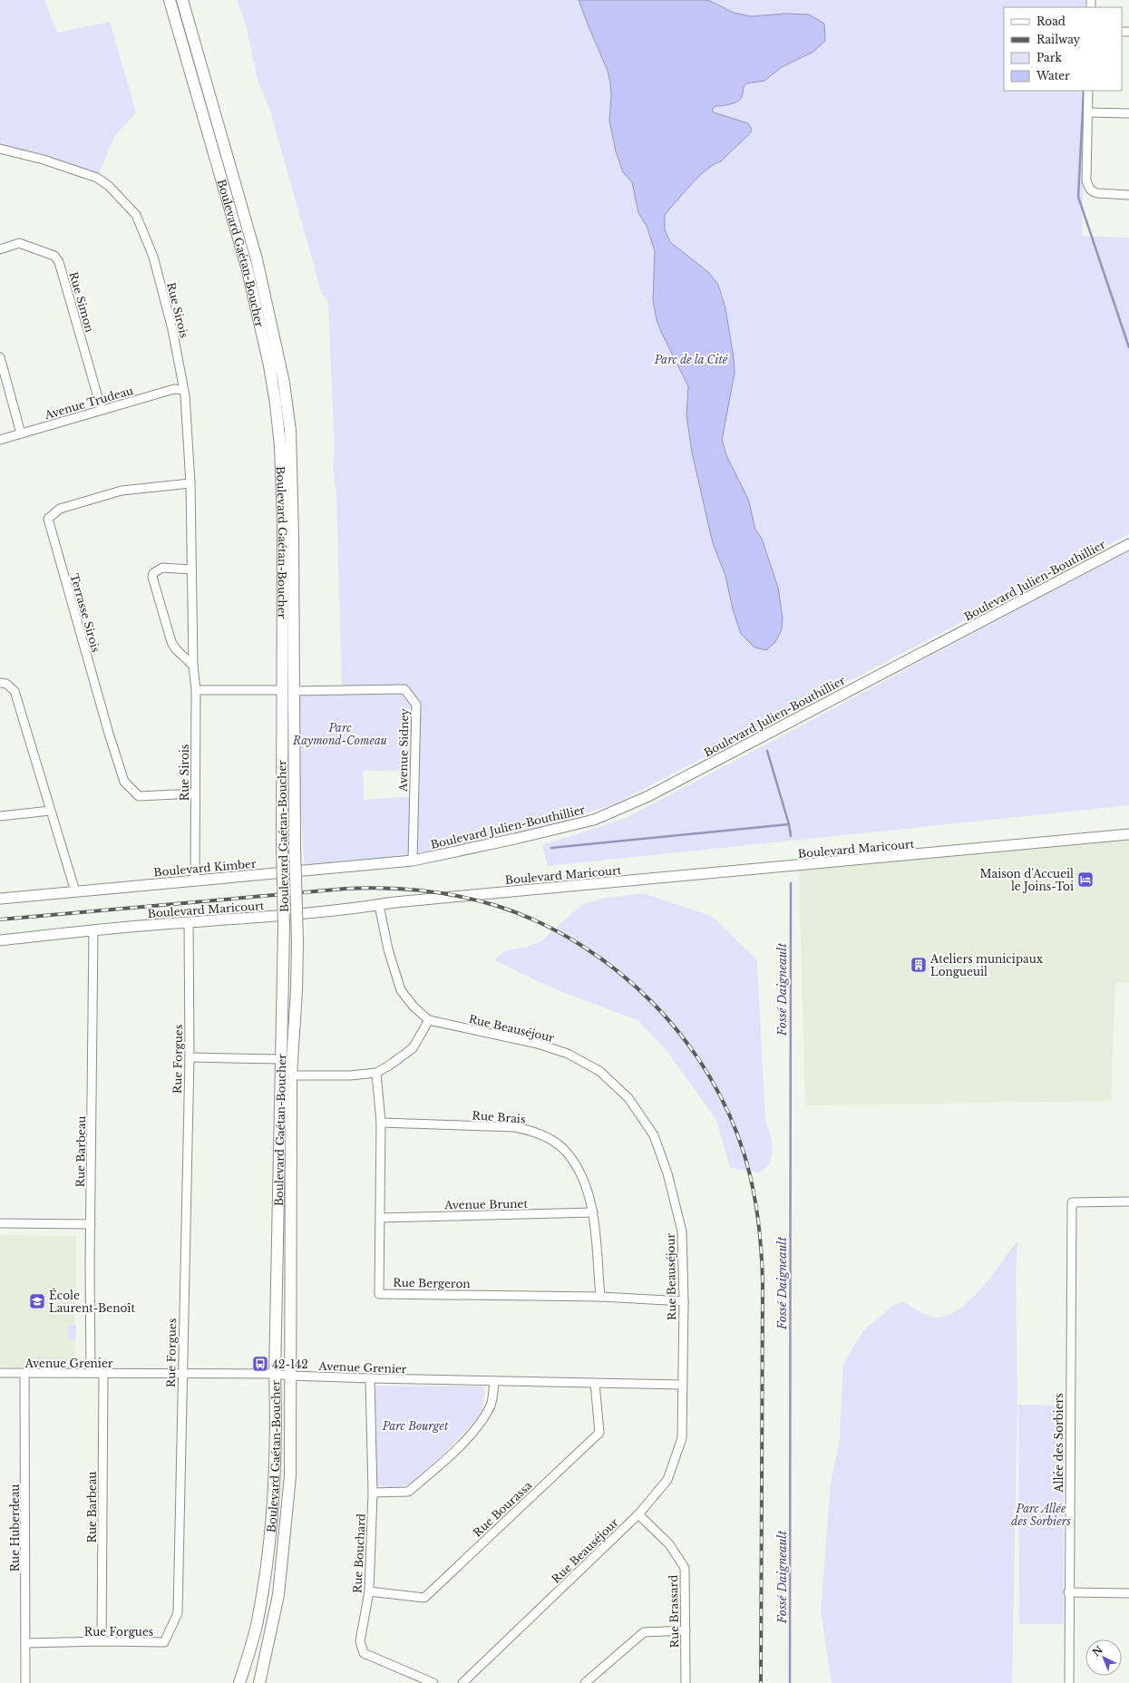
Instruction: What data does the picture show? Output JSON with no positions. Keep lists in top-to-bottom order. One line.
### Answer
{"streets":{"main road":["Boulevard Gaétan-Boucher"],"street":["Rue Simon","Rue Sirois","Avenue Trudeau","Boulevard Julien-Bouthillier","Terrasse Sirois","Avenue Sidney","Boulevard Maricourt","Boulevard Kimber","Rue Beauséjour","Rue Forgues","Rue Brais","Rue Barbeau","Avenue Brunet","Rue Bergeron","Avenue Grenier","Allée des Sorbiers","Rue Bourassa","Rue Huberdeau","Rue Bouchard","Rue Brassard"]},"crossings":[["Boulevard Gaétan-Boucher","Avenue Sidney"],["Boulevard Gaétan-Boucher","Avenue Grenier"],["Rue Simon","Avenue Trudeau"],["Rue Sirois","Avenue Trudeau"],["Rue Sirois","Terrasse Sirois"],["Rue Sirois","Boulevard Kimber"],["Boulevard Julien-Bouthillier","Avenue Sidney"],["Boulevard Julien-Bouthillier","Boulevard Kimber"],["Avenue Sidney","Boulevard Kimber"],["Boulevard Maricourt","Rue Beauséjour"],["Boulevard Maricourt","Rue Forgues"],["Boulevard Maricourt","Rue Barbeau"],["Rue Beauséjour","Rue Bergeron"],["Rue Beauséjour","Avenue Grenier"],["Rue Beauséjour","Rue Brassard"],["Rue Forgues","Rue Barbeau"],["Rue Forgues","Avenue Grenier"],["Rue Forgues","Rue Huberdeau"],["Rue Brais","Avenue Brunet"],["Rue Brais","Rue Bergeron"],["Rue Barbeau","Avenue Grenier"],["Avenue Brunet","Rue Bergeron"],["Avenue Grenier","Rue Bourassa"],["Avenue Grenier","Rue Huberdeau"],["Avenue Grenier","Rue Bouchard"],["Rue Bourassa","Rue Bouchard"]],"water":["Fossé Daigneault"],"parks":["Parc de la Cité","Parc Raymond-Comeau","Parc Bourget","Parc Allée des Sorbiers"],"places":{"hotel":["Maison d'Accueil le Joins-Toi"],"building":["Ateliers municipaux Longueuil"],"school or university":["École Laurent-Benoît"],"bus stop":["42-142"]},"legend":["Road","Railway","Park","Water"],"north":"top left"}
